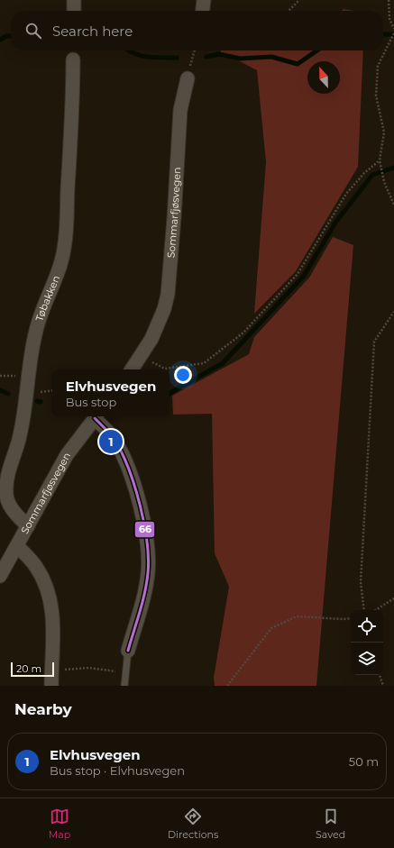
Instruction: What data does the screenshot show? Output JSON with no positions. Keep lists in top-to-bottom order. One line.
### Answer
{"streets":{"street":["Sommarfjøsvegen","Tøbakken"]},"crossings":[["Sommarfjøsvegen","Tøbakken"]],"lines":["transit line 66"],"scale_bar":"20 m","north":"top","page":{"search":"Search here","popup":["Elvhusvegen","Bus stop"],"pins":"1","scale":"20 m","heading":"Nearby","list":[{"mark":"1","name":"Elvhusvegen","note":"Bus stop · Elvhusvegen","value":"50 m"}],"nav":["Map","Directions","Saved"]}}
